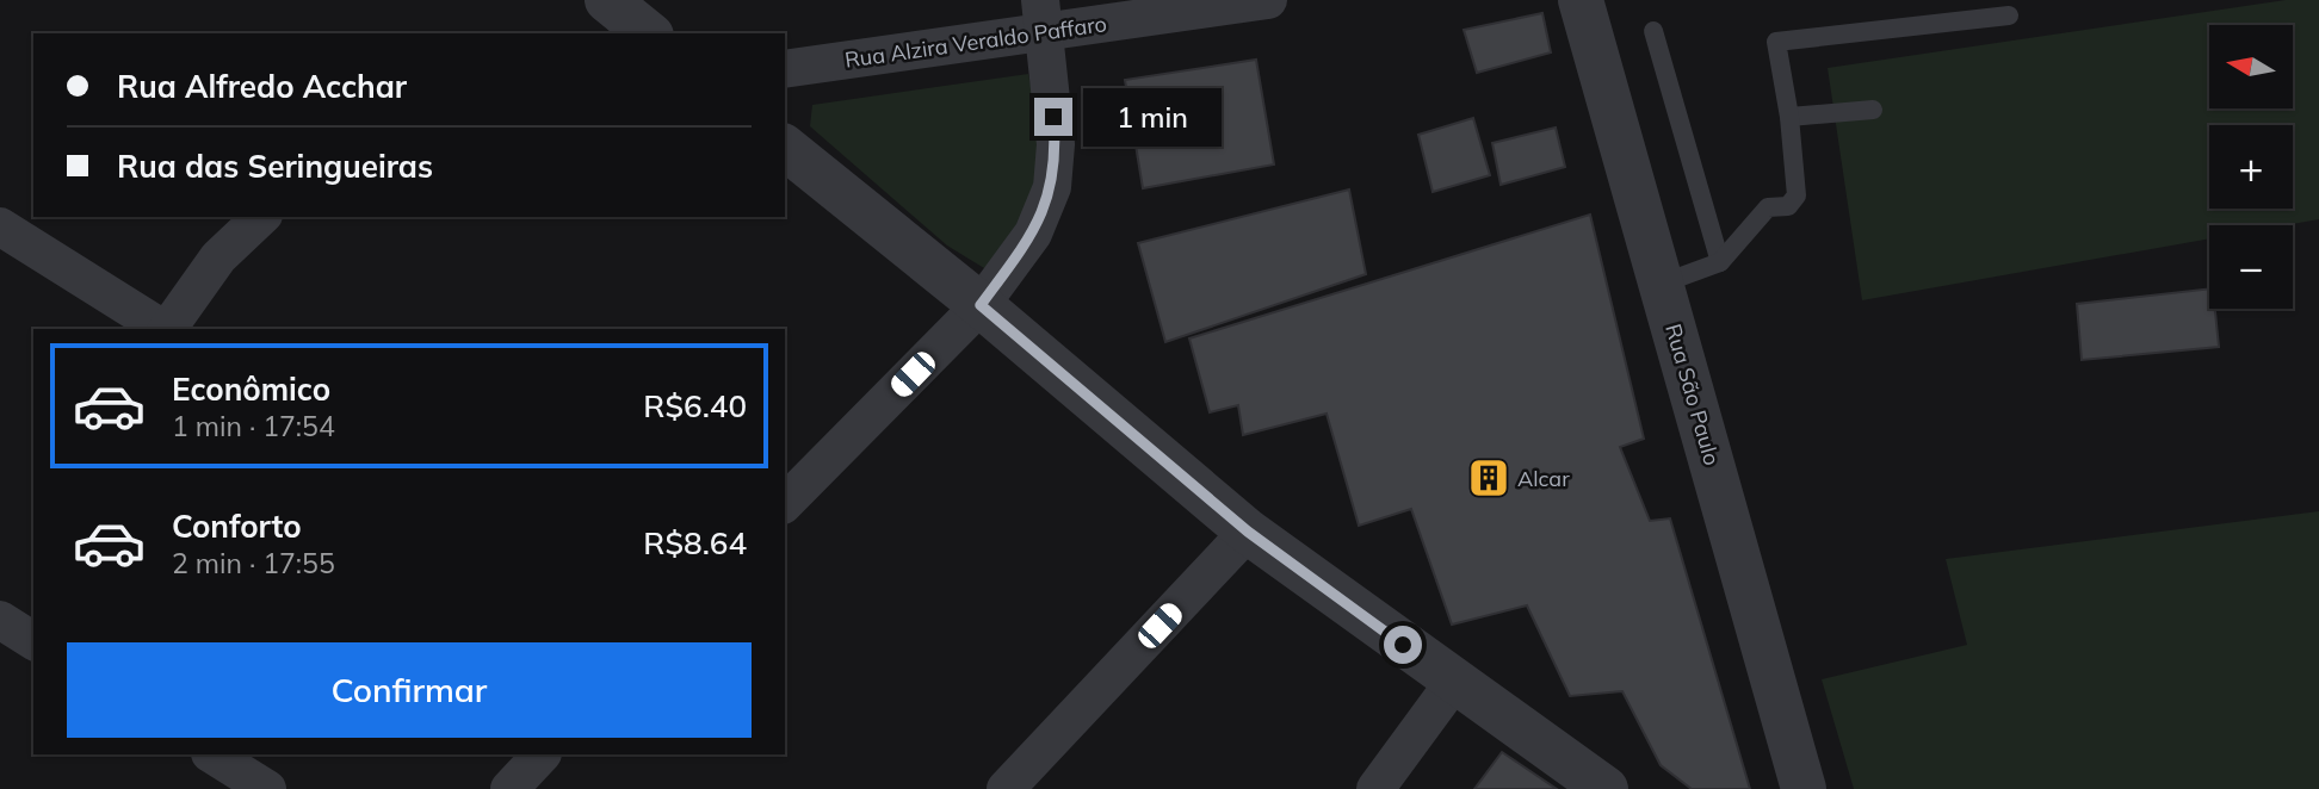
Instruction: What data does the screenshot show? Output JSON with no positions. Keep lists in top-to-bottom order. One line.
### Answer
{"streets":{"street":["Rua Alzira Veraldo Paffaro","Rua São Paulo"]},"places":{"building":["Alcar"]},"north":"left","page":{"map_buttons":["+","−"],"banner":["Rua Alfredo Acchar","Rua das Seringueiras"],"bubble":"1 min","list":[{"name":"Econômico","note":"1 min · 17:54","value":"R$6.40"},{"name":"Conforto","note":"2 min · 17:55","value":"R$8.64"}],"buttons":"Confirmar"}}
